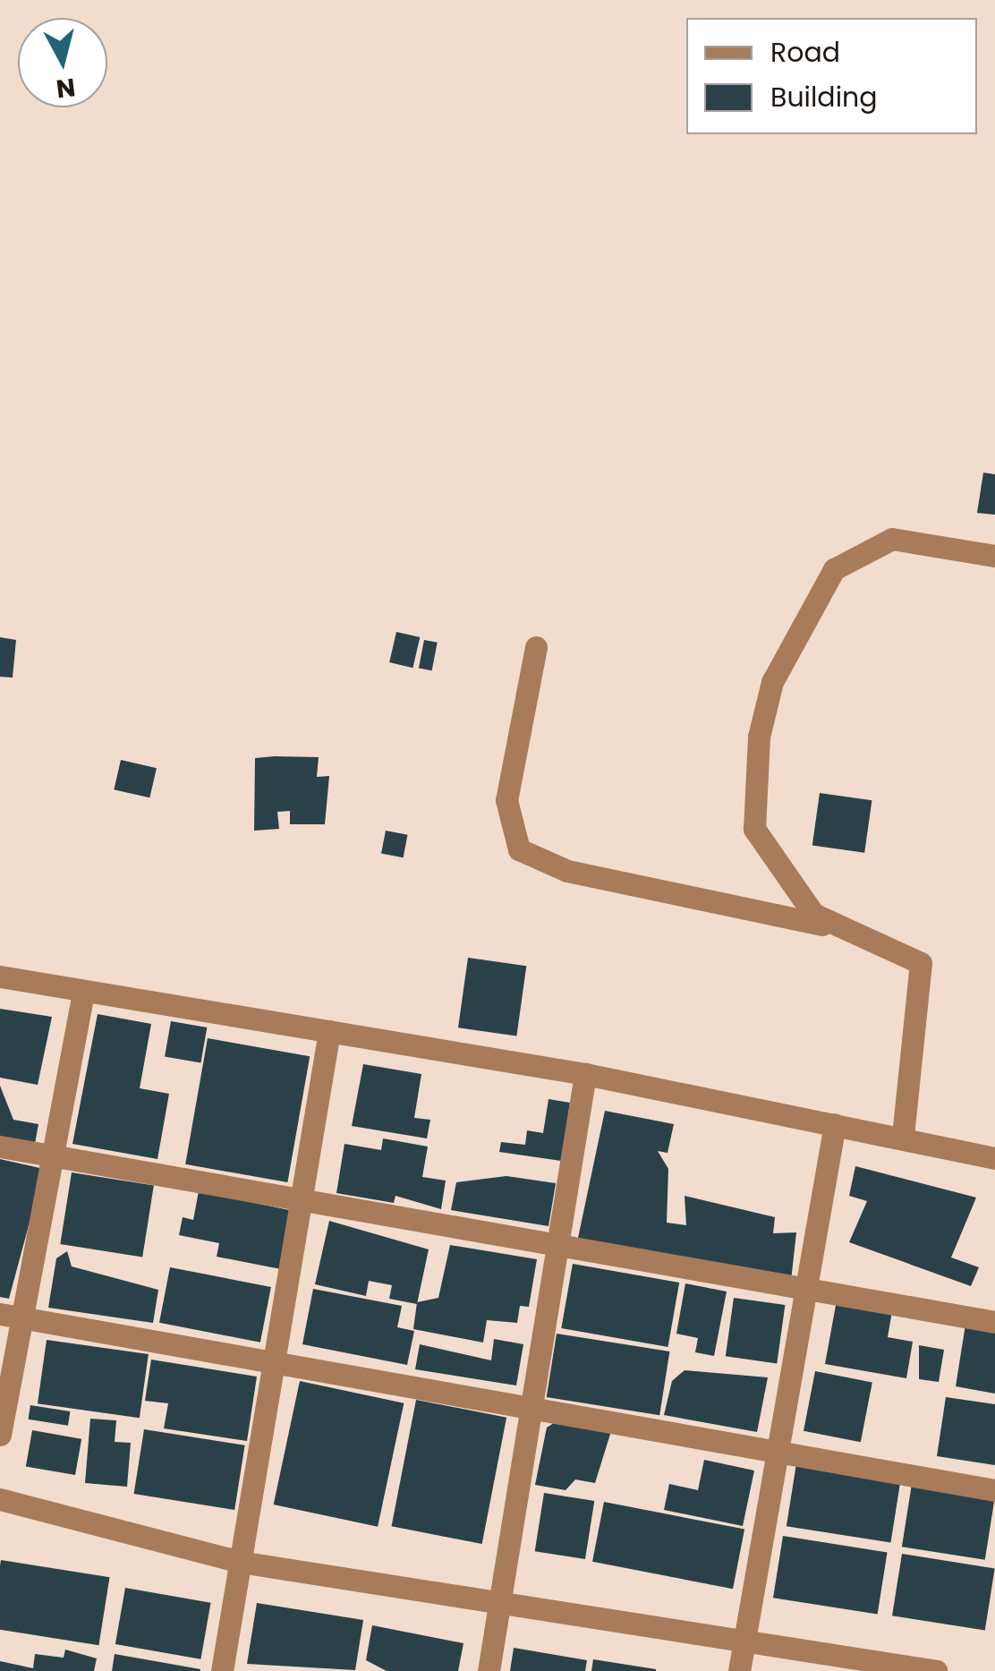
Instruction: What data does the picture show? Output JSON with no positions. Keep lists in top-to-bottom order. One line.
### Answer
{"legend":["Road","Building"],"north":"bottom"}
